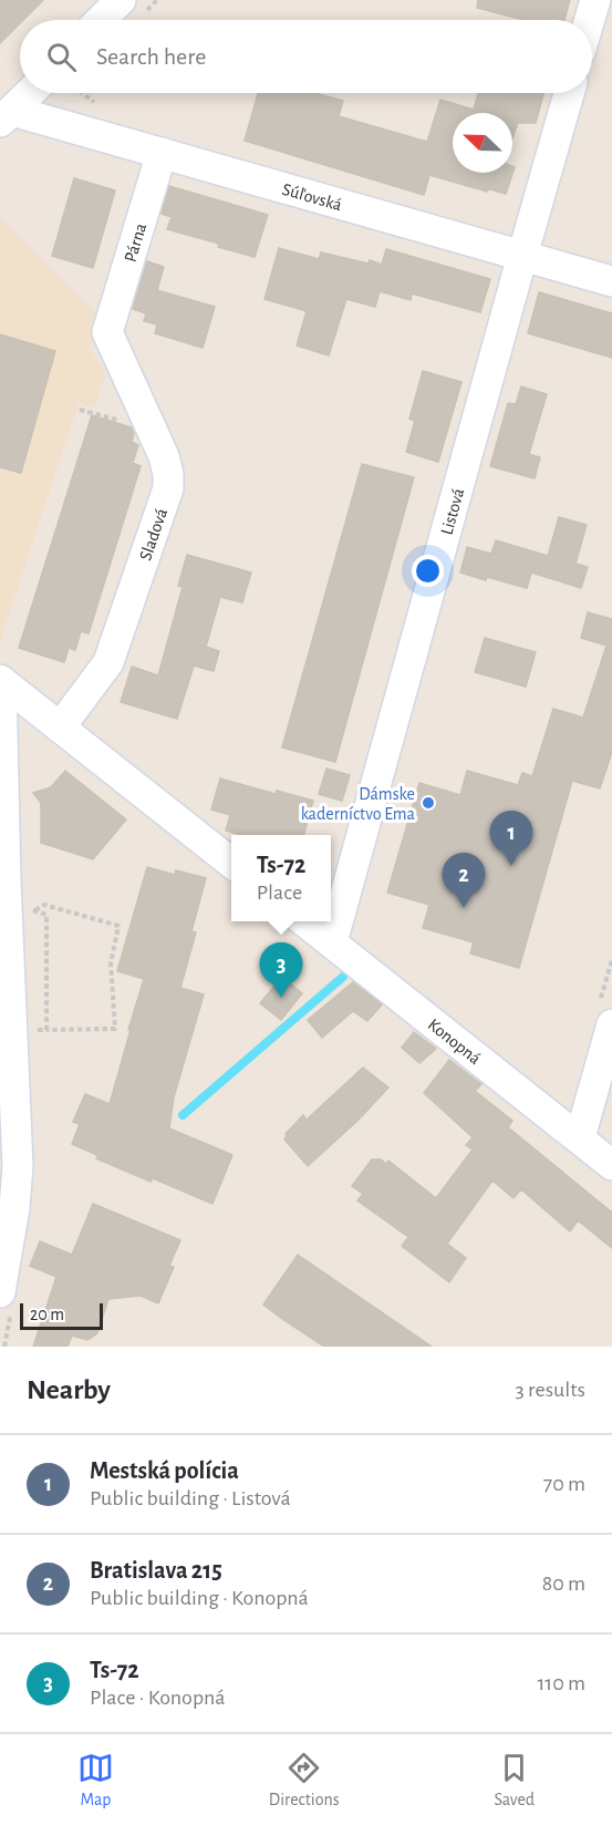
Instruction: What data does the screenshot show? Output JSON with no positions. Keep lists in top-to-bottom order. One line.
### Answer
{"streets":{"street":["Súľovská","Párna","Listová","Sladová","Konopná"]},"crossings":[["Súľovská","Párna"],["Súľovská","Listová"],["Párna","Sladová"],["Listová","Konopná"]],"places":["Dámske kaderníctvo Ema"],"scale_bar":"20 m","north":"top left","page":{"search":"Search here","pins":["1","2","3"],"popup":["Ts-72","Place"],"scale":"20 m","heading":["Nearby","3 results"],"list":[{"mark":"1","name":"Mestská polícia","note":"Public building · Listová","value":"70 m"},{"mark":"2","name":"Bratislava 215","note":"Public building · Konopná","value":"80 m"},{"mark":"3","name":"Ts-72","note":"Place · Konopná","value":"110 m"}],"nav":["Map","Directions","Saved"]}}
